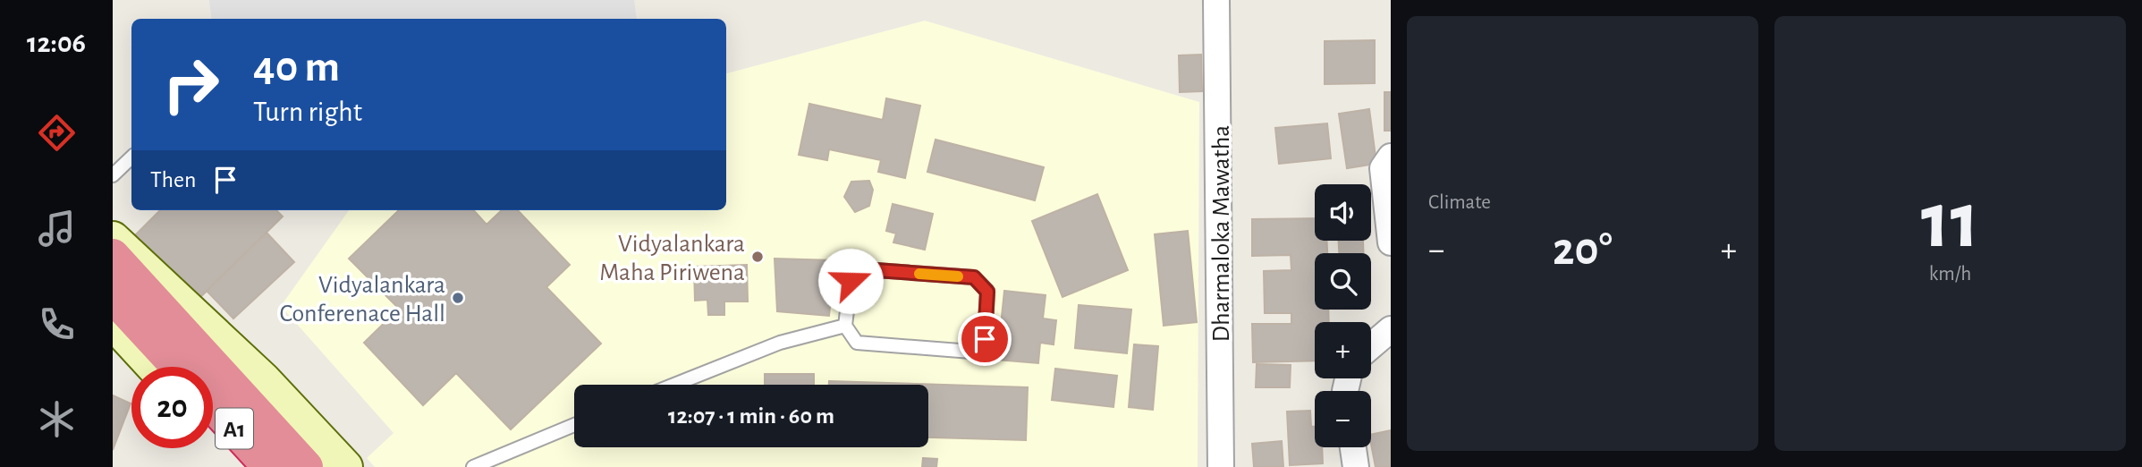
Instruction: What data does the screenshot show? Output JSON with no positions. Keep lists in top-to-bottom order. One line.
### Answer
{"streets":{"highway":["A1"],"street":["Dharmaloka Mawatha"]},"places":["Vidyalankara Maha Piriwena","Vidyalankara Conferenace Hall"],"page":{"tabs":"12:06","tile":["Climate",["11","km/h"]],"turn":["40 m","Turn right"],"then":"Then","map_buttons":["+","−"],"heat":["−","20°","+"],"limit":"20","trip":"12:07 · 1 min · 60 m"}}
